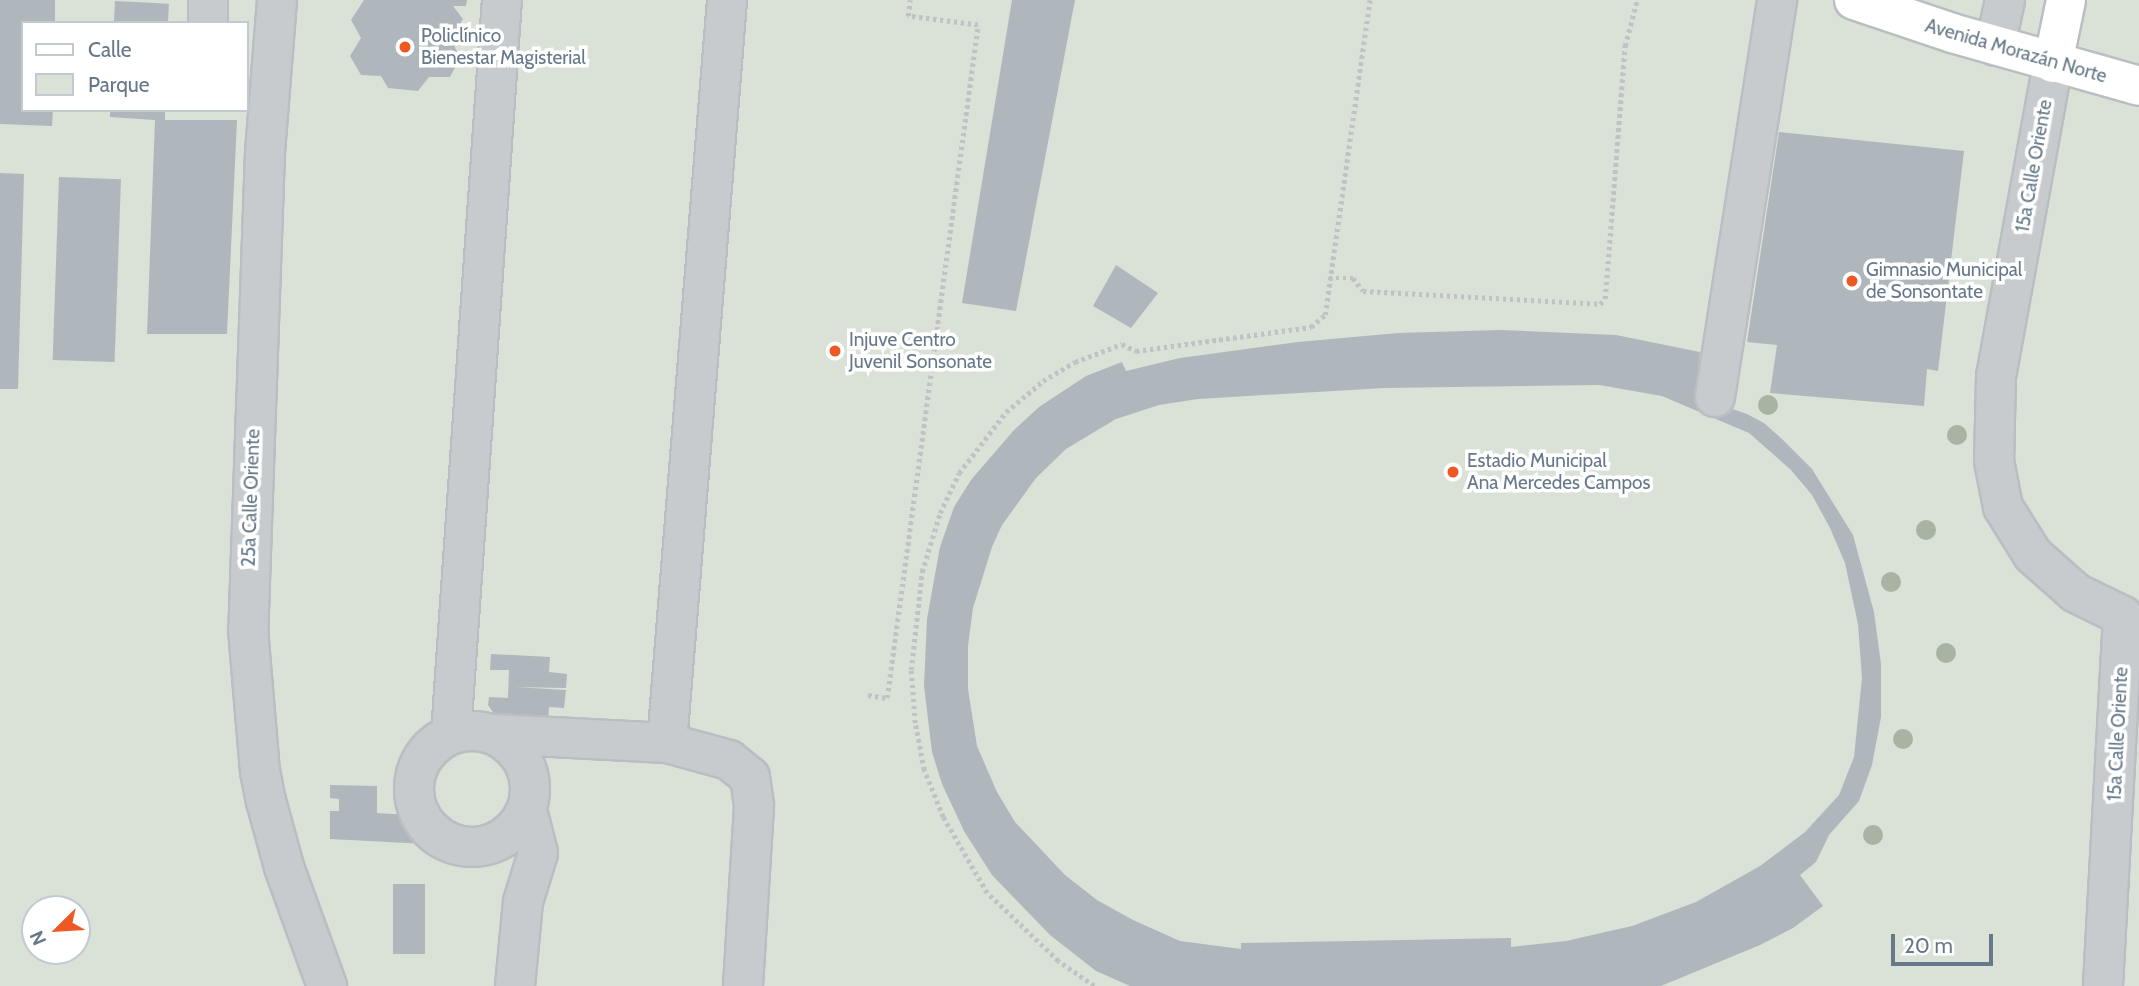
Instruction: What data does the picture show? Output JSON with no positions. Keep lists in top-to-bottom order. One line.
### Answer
{"streets":{"main road":["Avenida Morazán Norte","15a Calle Oriente"],"street":["25a Calle Oriente"]},"crossings":[["Avenida Morazán Norte","15a Calle Oriente"]],"places":["Policlínico Bienestar Magisterial","Gimnasio Municipal de Sonsontate","Injuve Centro Juvenil Sonsonate","Estadio Municipal Ana Mercedes Campos"],"legend":["Calle","Parque"],"scale_bar":"20 m","north":"bottom left"}
